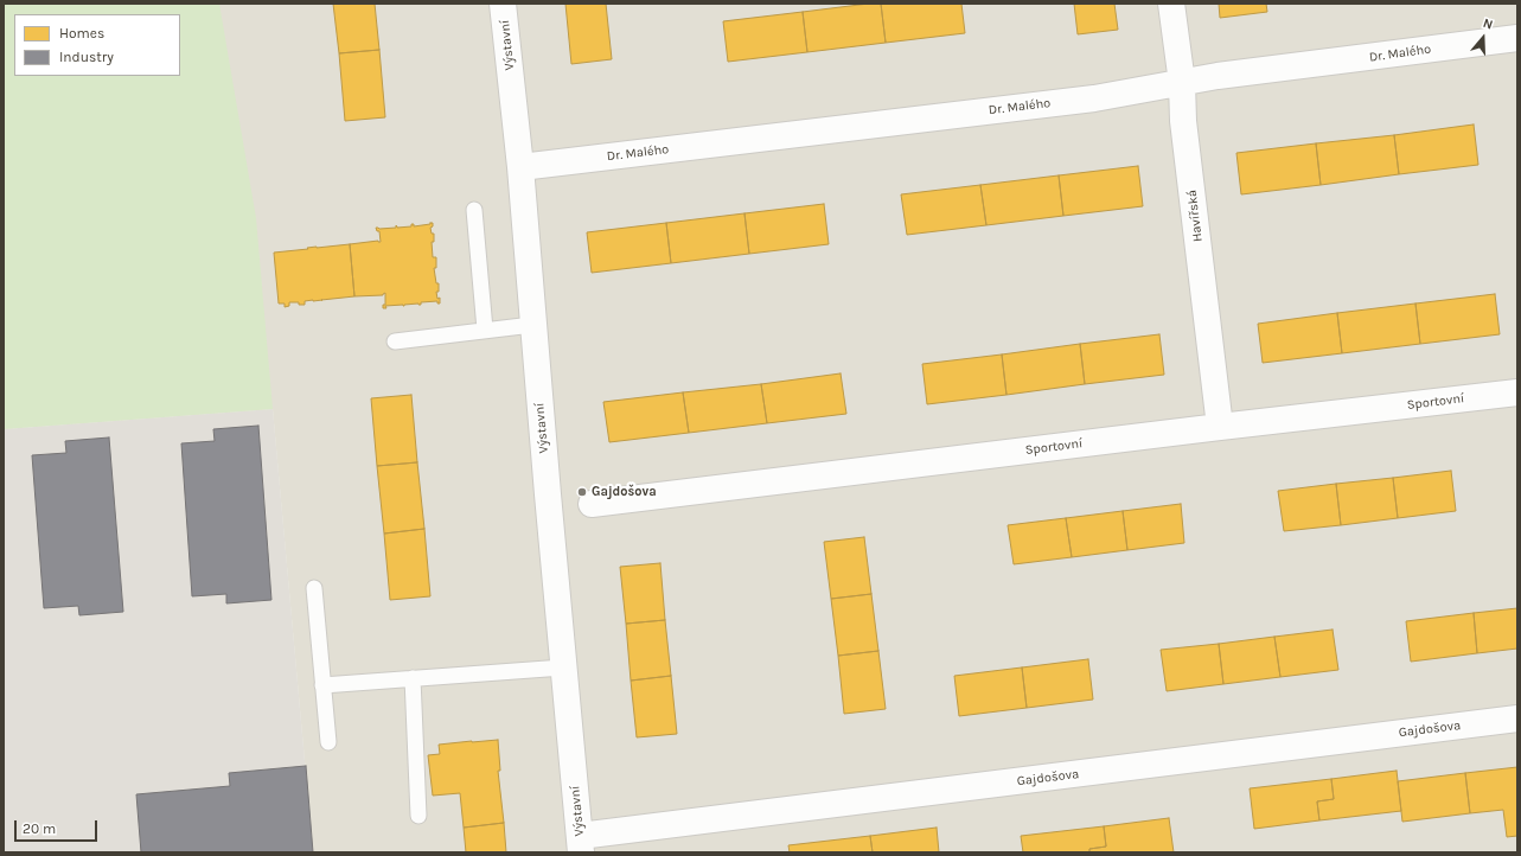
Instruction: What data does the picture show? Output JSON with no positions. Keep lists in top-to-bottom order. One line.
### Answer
{"streets":{"street":["Výstavní","Dr. Malého","Havířská","Sportovní","Gajdošova"]},"crossings":[["Výstavní","Dr. Malého"],["Výstavní","Gajdošova"],["Dr. Malého","Havířská"],["Havířská","Sportovní"]],"places":["Gajdošova"],"legend":["Homes","Industry"],"scale_bar":"20 m","north":"top"}
